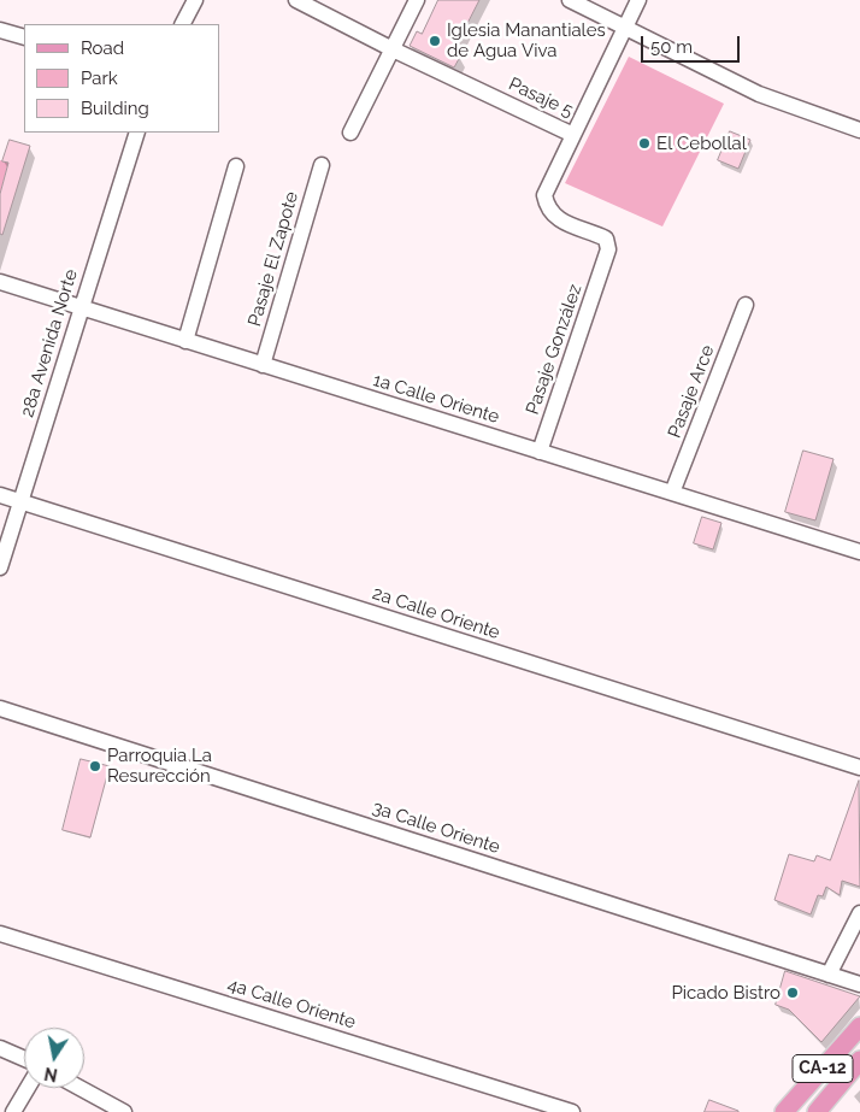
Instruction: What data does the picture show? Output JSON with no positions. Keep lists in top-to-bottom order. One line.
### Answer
{"streets":{"main road":["CA-12"],"street":["Pasaje 5","Pasaje El Zapote","28a Avenida Norte","Pasaje González","Pasaje Arce","1a Calle Oriente","2a Calle Oriente","3a Calle Oriente","4a Calle Oriente"]},"crossings":[["Pasaje 5","Pasaje González"],["Pasaje El Zapote","1a Calle Oriente"],["28a Avenida Norte","1a Calle Oriente"],["28a Avenida Norte","2a Calle Oriente"],["Pasaje González","1a Calle Oriente"],["Pasaje Arce","1a Calle Oriente"]],"places":["Iglesia Manantiales de Agua Viva","El Cebollal","Parroquia La Resurección","Picado Bistro"],"legend":["Road","Park","Building"],"scale_bar":"50 m","north":"bottom"}
